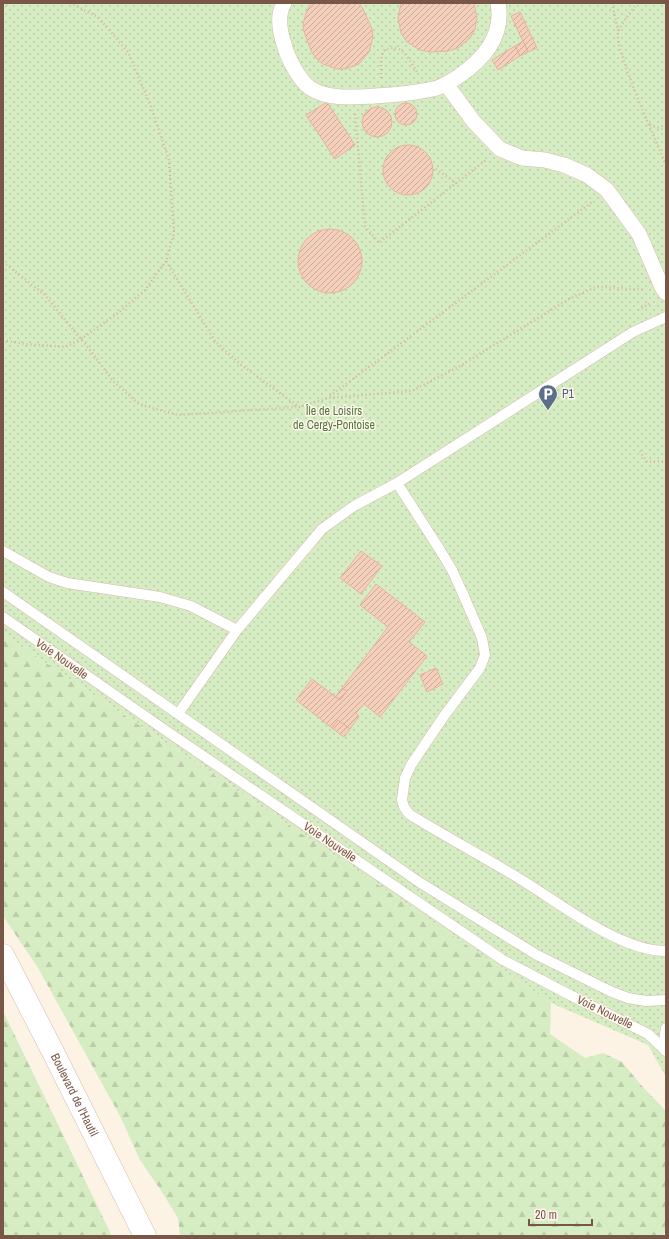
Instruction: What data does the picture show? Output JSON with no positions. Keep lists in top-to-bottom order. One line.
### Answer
{"streets":{"main road":["Boulevard de l'Hautil"],"lane":["Voie Nouvelle"]},"parks":["Île de Loisirs de Cergy-Pontoise"],"places":{"parking":["P1"]},"scale_bar":"20 m"}
